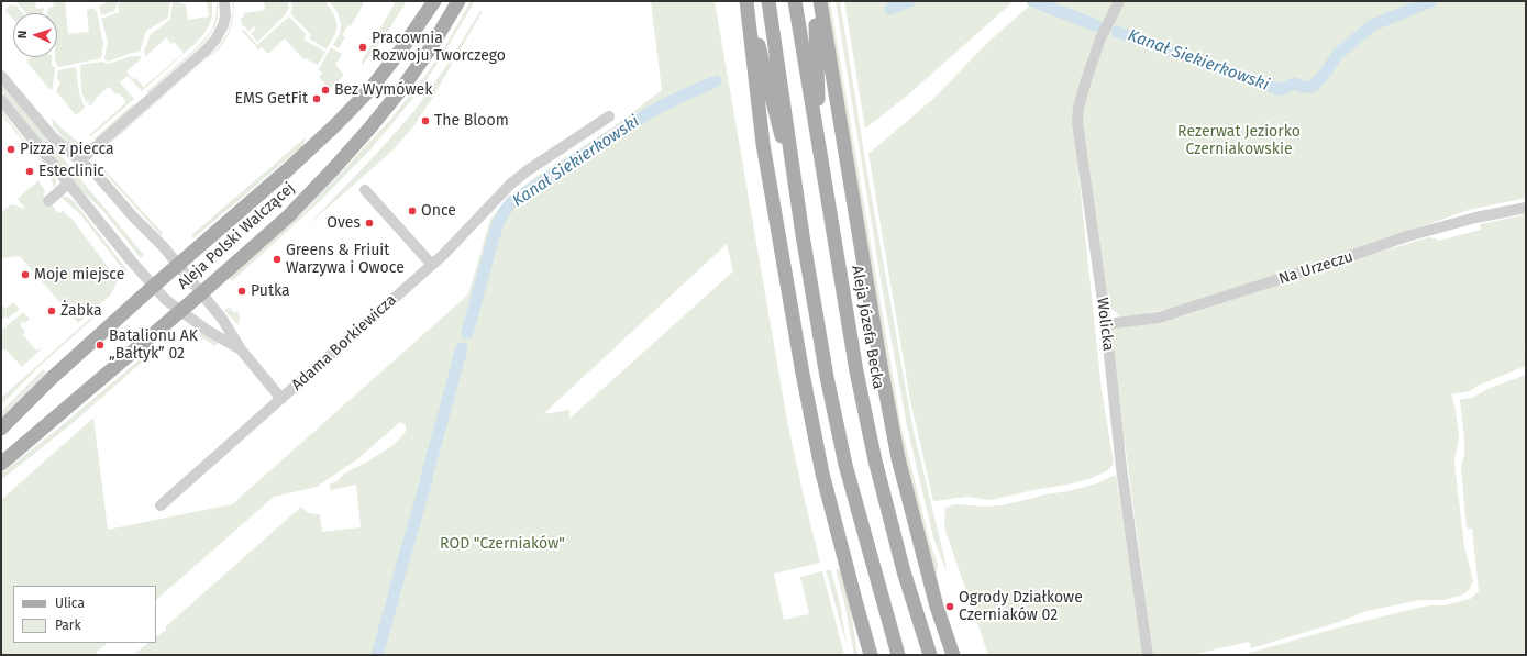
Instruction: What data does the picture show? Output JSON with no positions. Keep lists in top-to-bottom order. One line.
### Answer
{"streets":{"main road":["Aleja Polski Walczącej","Aleja Józefa Becka"],"street":["Na Urzeczu","Wolicka","Adama Borkiewicza"]},"crossings":[["Na Urzeczu","Wolicka"]],"water":["Kanał Siekierkowski"],"parks":["Rezerwat Jeziorko Czerniakowskie","ROD \"Czerniaków\""],"places":["Pracownia Rozwoju Tworczego","Bez Wymówek","EMS GetFit","The Bloom","Pizza z piecca","Esteclinic","Once","Oves","Greens & Friuit Warzywa i Owoce","Moje miejsce","Putka","Żabka","Batalionu AK „Bałtyk” 02","Ogrody Działkowe Czerniaków 02"],"legend":["Ulica","Park"],"north":"left"}
